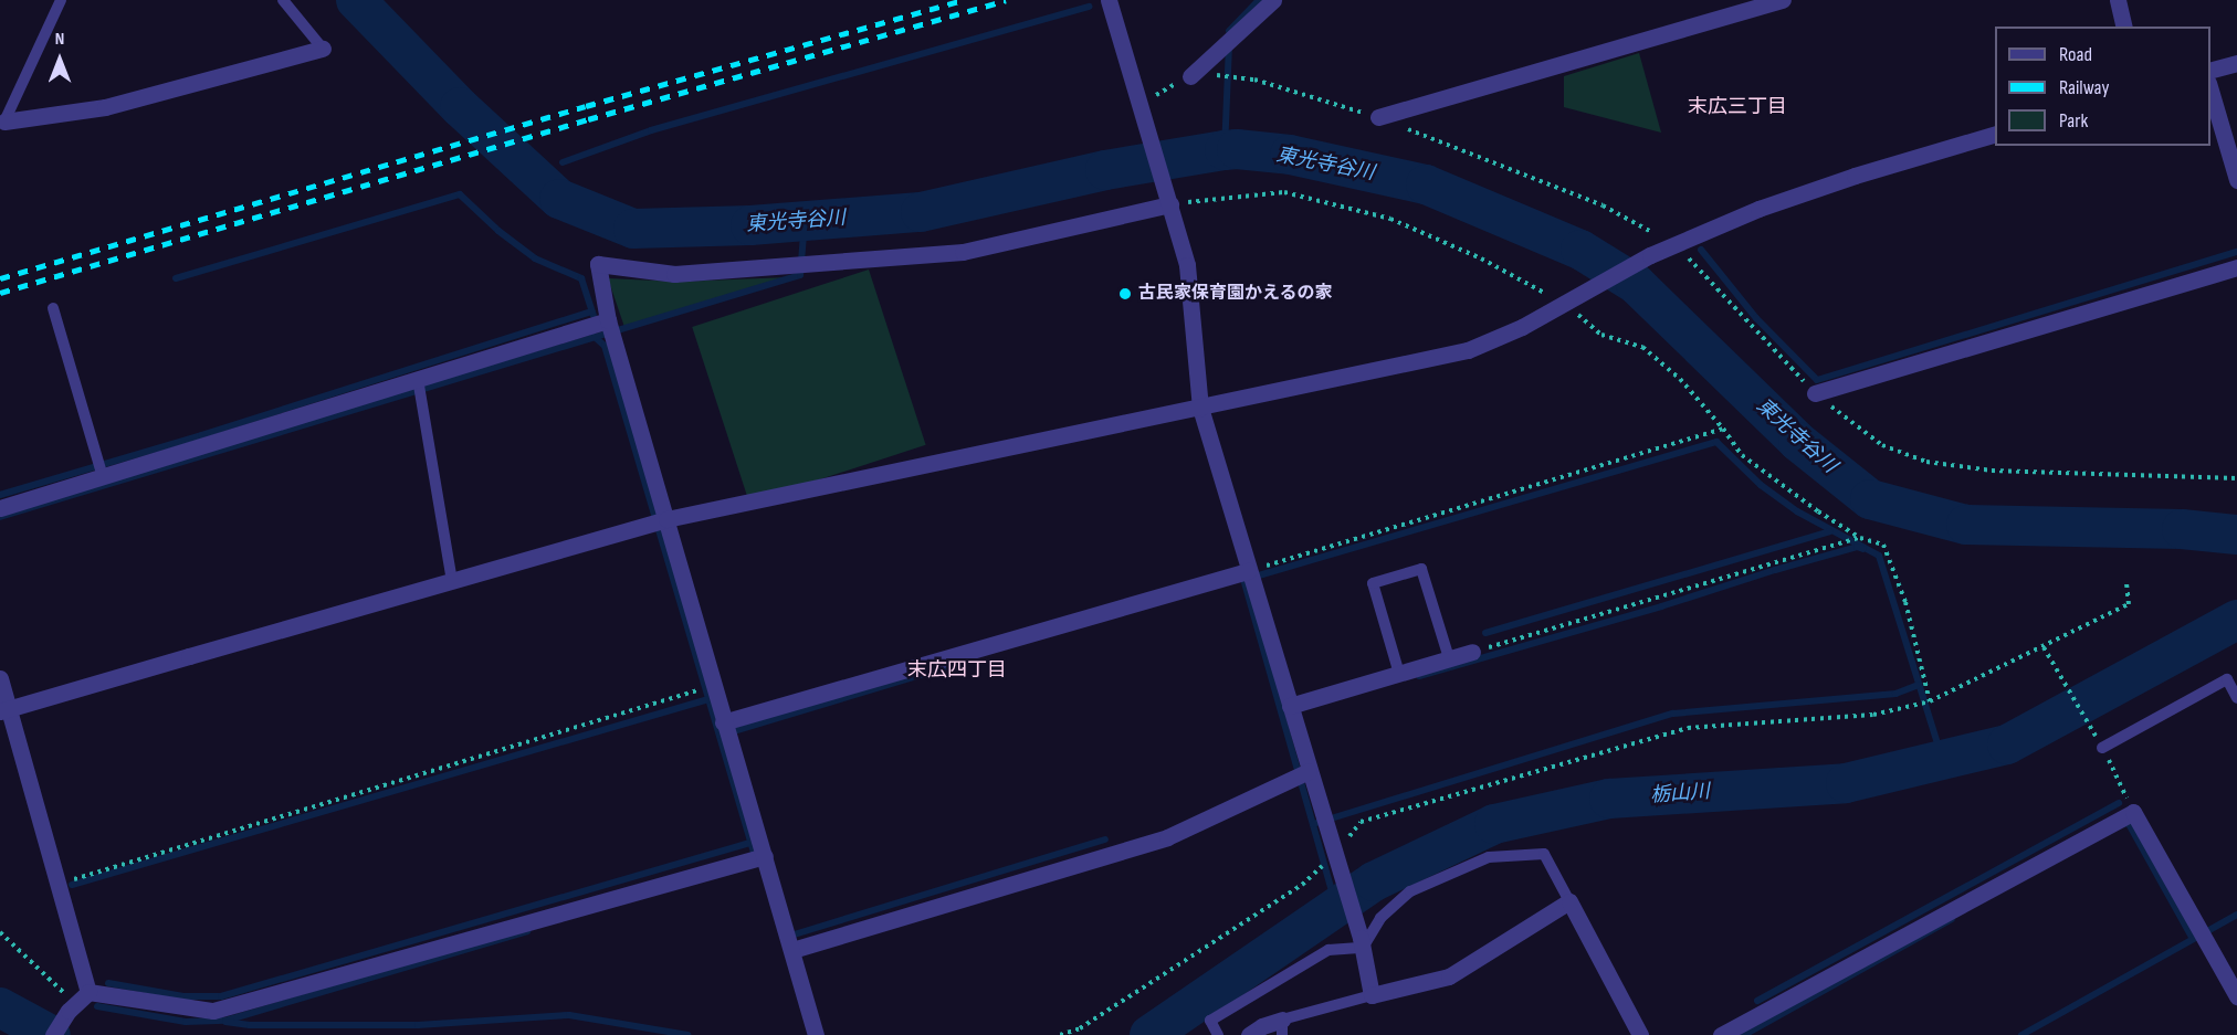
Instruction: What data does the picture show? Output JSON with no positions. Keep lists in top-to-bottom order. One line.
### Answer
{"districts":["末広三丁目","末広四丁目"],"water":["東光寺谷川","栃山川"],"places":["古民家保育園かえるの家"],"legend":["Road","Railway","Park"],"north":"top"}
